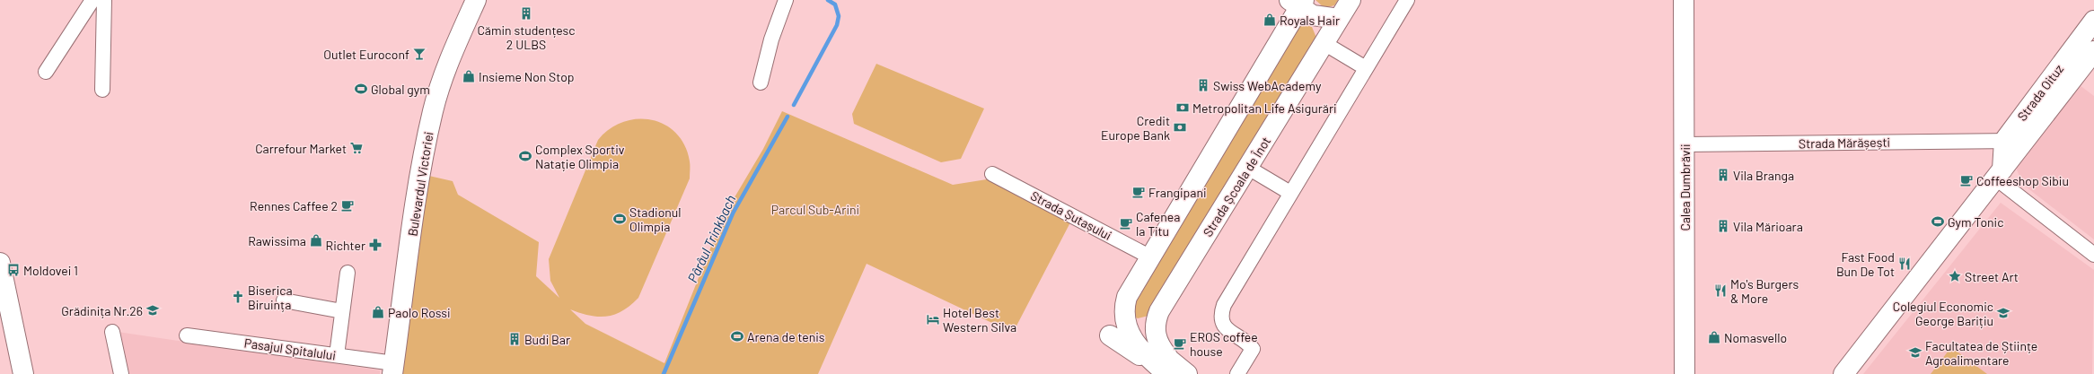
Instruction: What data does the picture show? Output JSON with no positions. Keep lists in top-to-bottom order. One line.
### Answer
{"streets":{"street":["Strada Oituz","Strada Mărășești","Bulevardul Victoriei","Strada Școala de Înot","Calea Dumbrăvii","Strada Șutașului","Pasajul Spitalului"]},"crossings":[["Strada Oituz","Strada Mărășești"],["Strada Mărășești","Calea Dumbrăvii"],["Bulevardul Victoriei","Pasajul Spitalului"]],"water":["Pârâul Trinkbach"],"parks":["Parcul Sub-Arini"],"places":{"building":["Cămin studențesc 2 ULBS","Swiss WebAcademy","Vila Branga","Vila Mărioara","Budi Bar"],"shop":["Royals Hair","Insieme Non Stop","Rawissima","Paolo Rossi","Nomasvello"],"bar":["Outlet Euroconf"],"sports":["Global gym","Complex Sportiv Natație Olimpia","Stadionul Olimpia","Gym Tonic","Arena de tenis"],"bank":["Metropolitan Life Asigurări","Credit Europe Bank"],"supermarket":["Carrefour Market"],"cafe":["Coffeeshop Sibiu","Frangipani","Rennes Caffee 2","Cafenea la Titu","EROS coffee house"],"pharmacy":["Richter"],"restaurant":["Fast Food Bun De Tot","Mo's Burgers & More"],"bus stop":["Moldovei 1"],"place":["Street Art"],"church":["Biserica Biruința"],"school or university":["Grădinița Nr.26","Colegiul Economic George Barițiu","Facultatea de Științe Agroalimentare"],"hotel":["Hotel Best Western Silva"]}}
